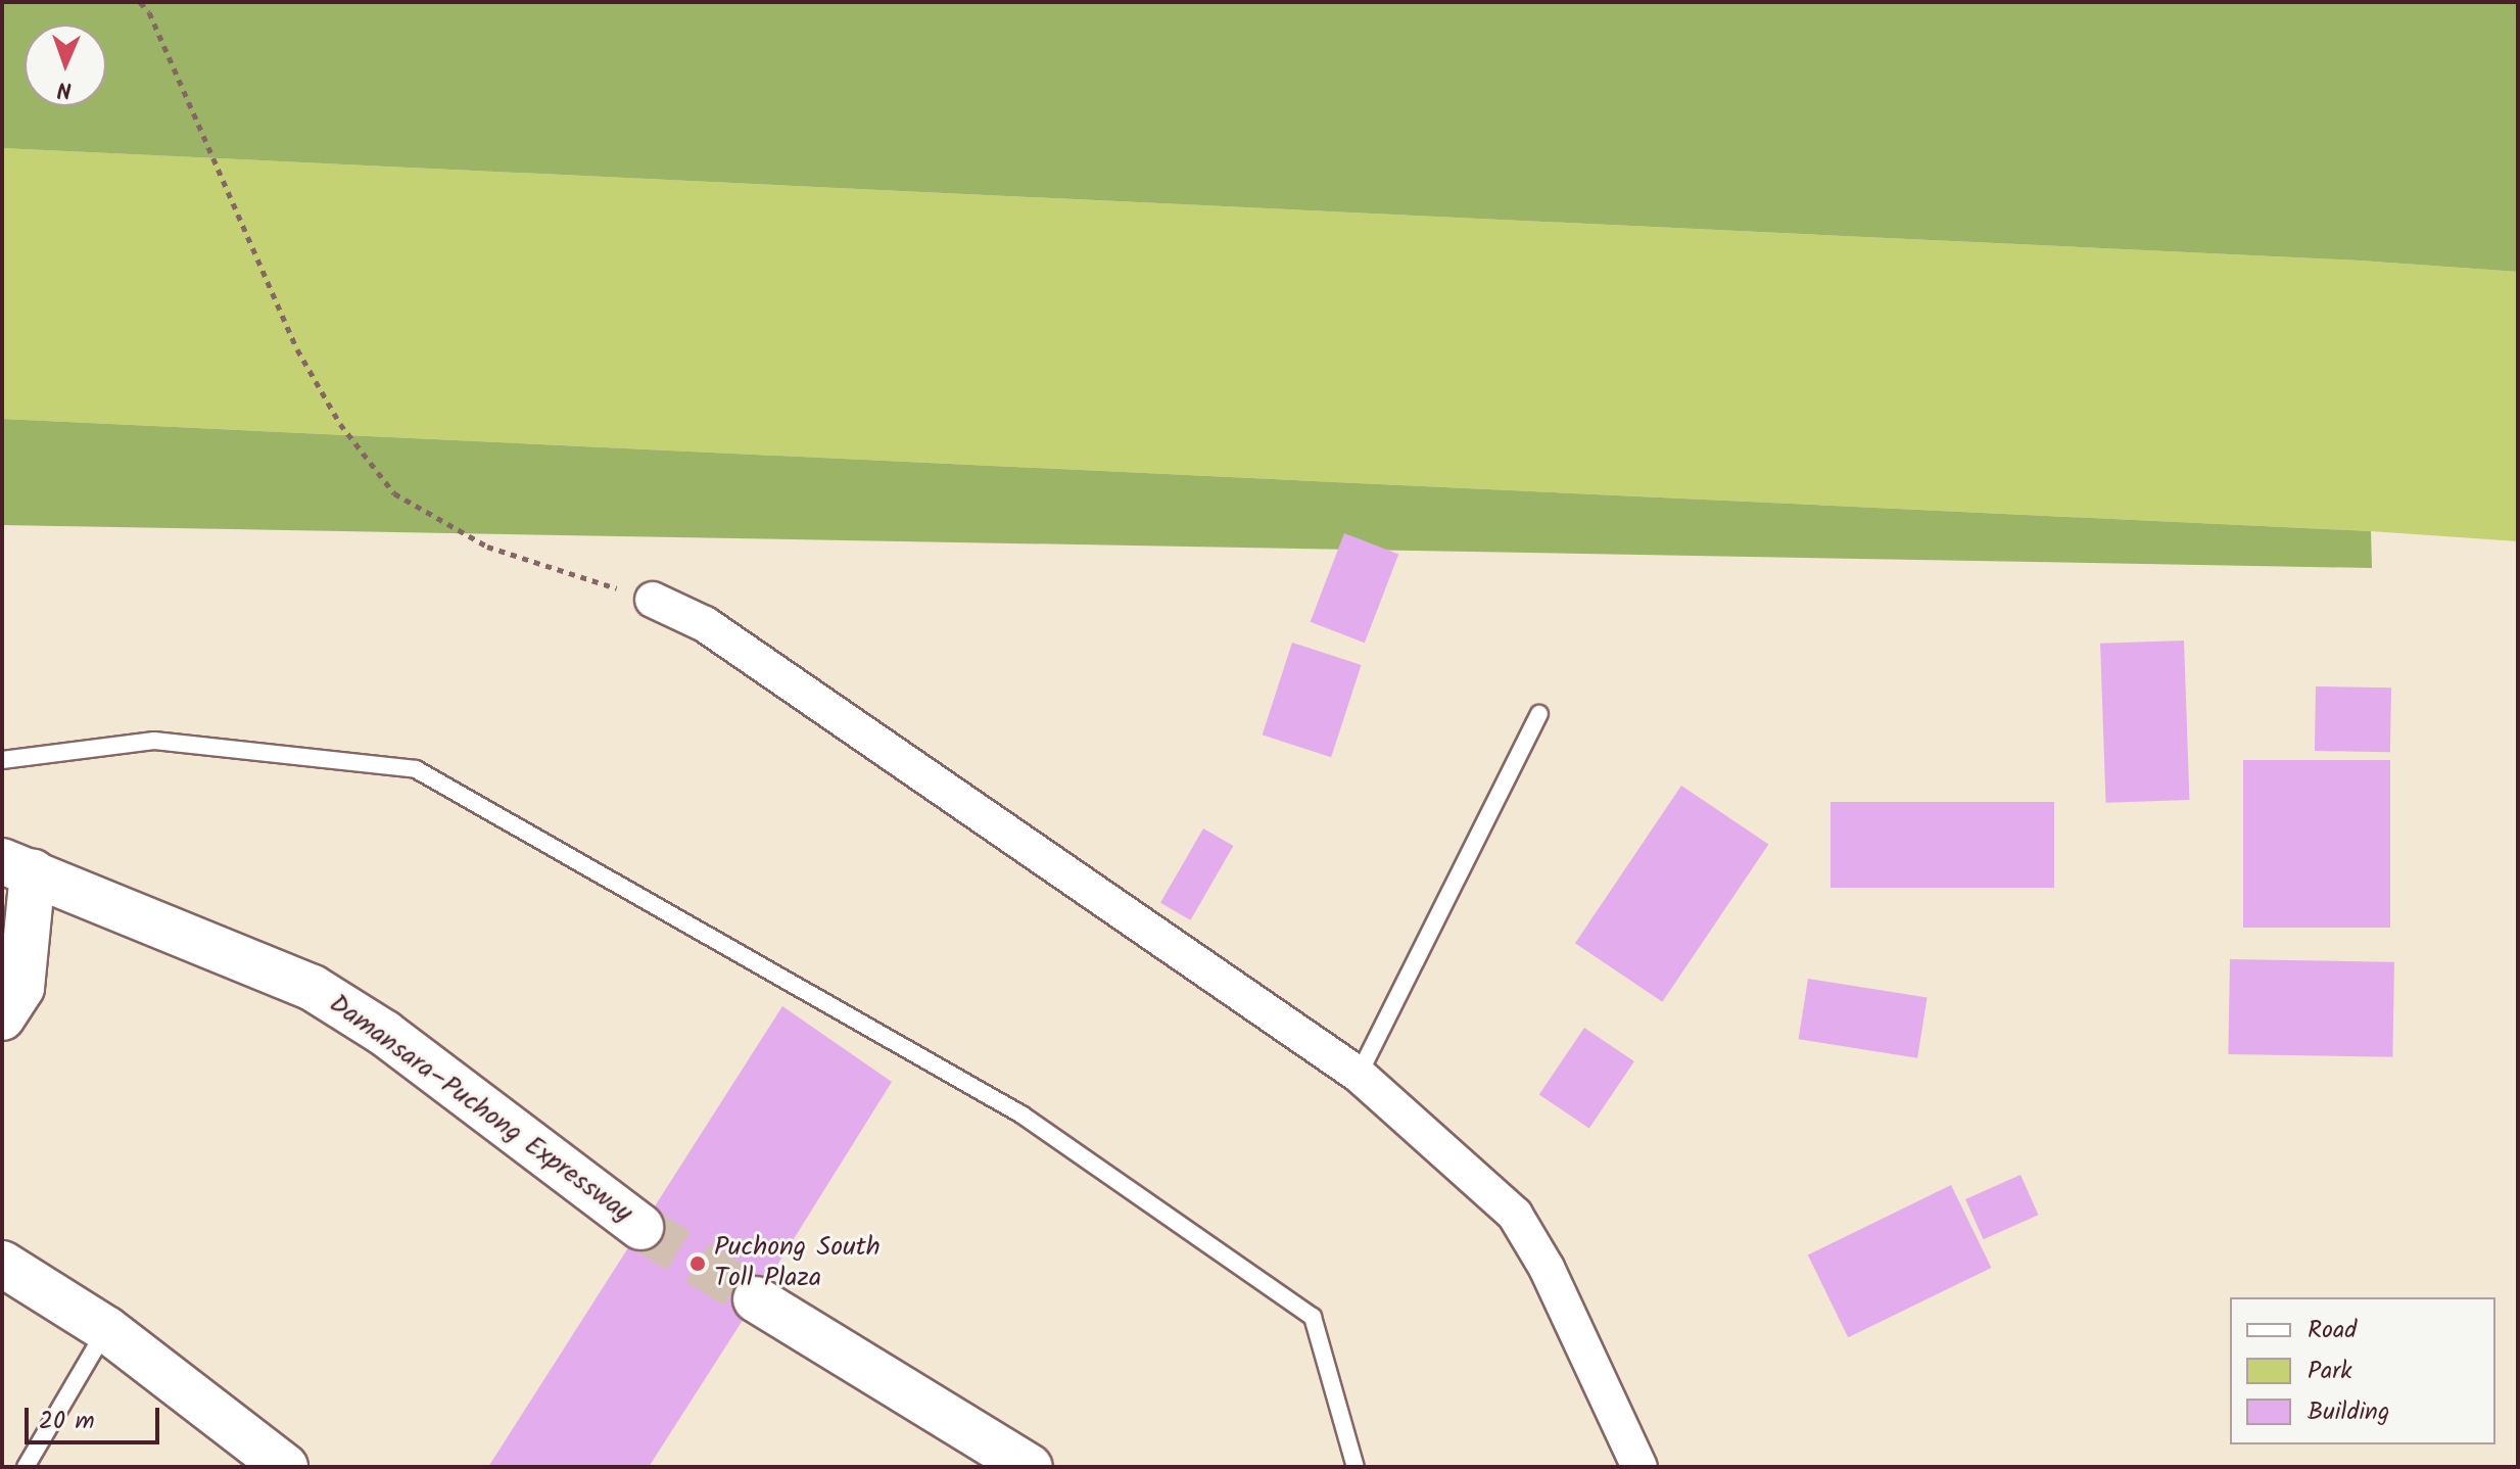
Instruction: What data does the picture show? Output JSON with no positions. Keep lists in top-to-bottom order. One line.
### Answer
{"streets":{"highway":["Damansara–Puchong Expressway"]},"places":["Puchong South Toll Plaza"],"legend":["Road","Park","Building"],"scale_bar":"20 m","north":"bottom"}
